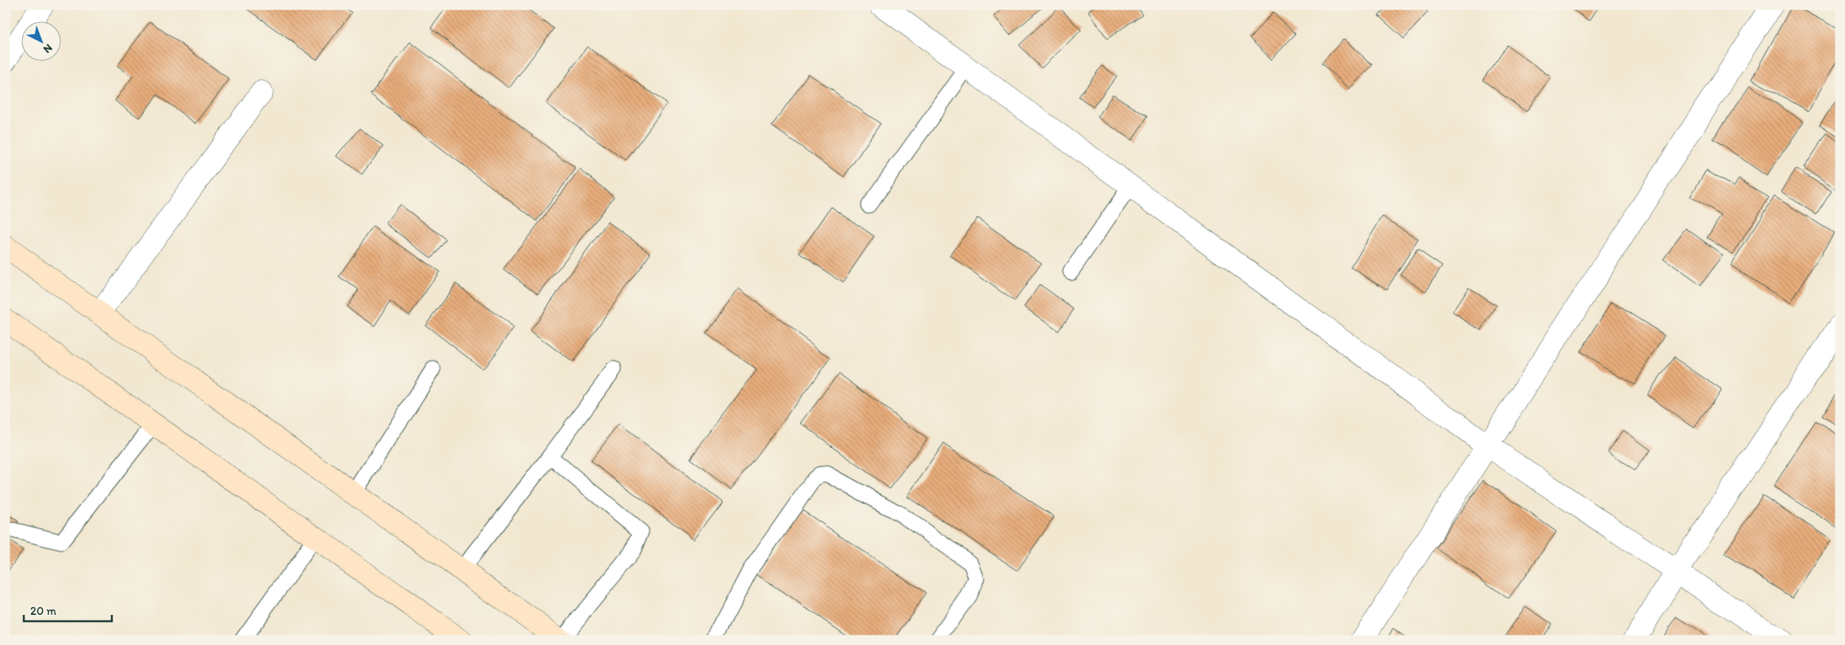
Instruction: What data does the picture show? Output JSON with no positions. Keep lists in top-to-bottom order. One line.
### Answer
{"scale_bar":"20 m","north":"bottom right"}
